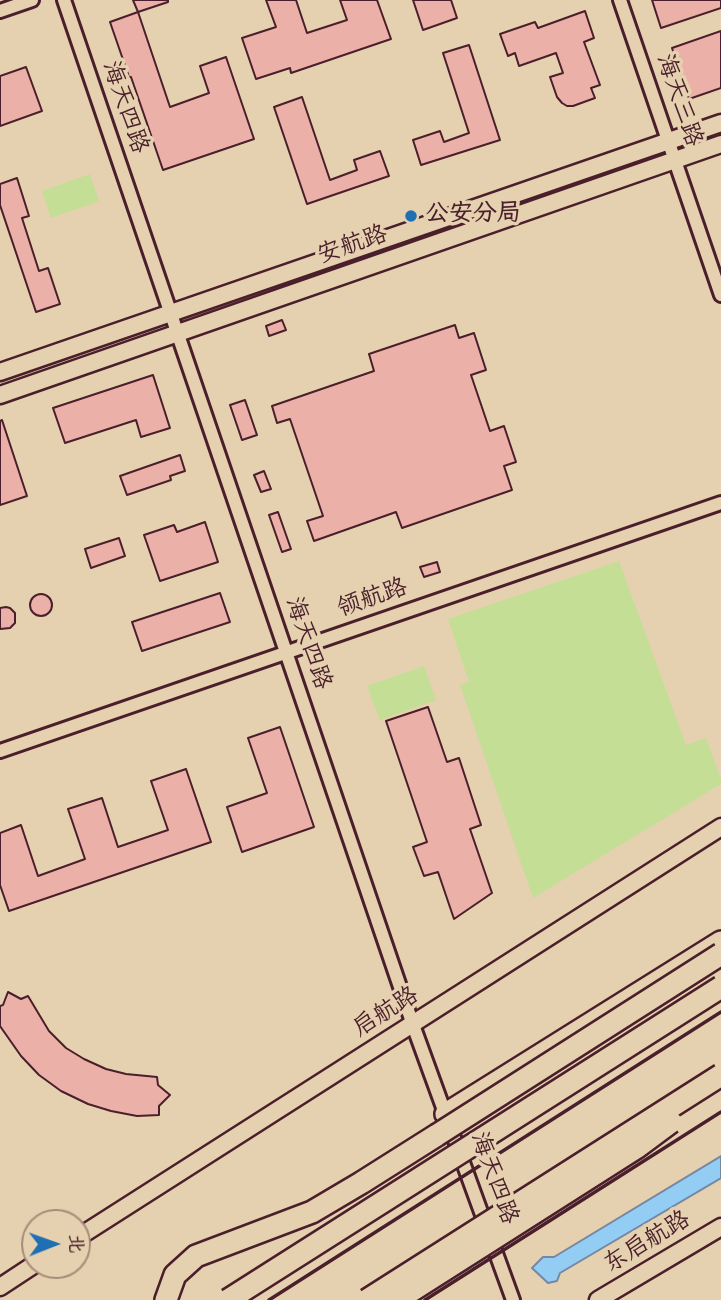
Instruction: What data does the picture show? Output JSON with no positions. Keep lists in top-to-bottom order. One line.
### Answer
{"streets":{"street":["海天三路","海天四路","安航路","领航路","启航路","东启航路"]},"crossings":[["海天三路","安航路"],["海天四路","安航路"],["海天四路","领航路"],["海天四路","启航路"]],"places":["公安分局"],"north":"right"}
